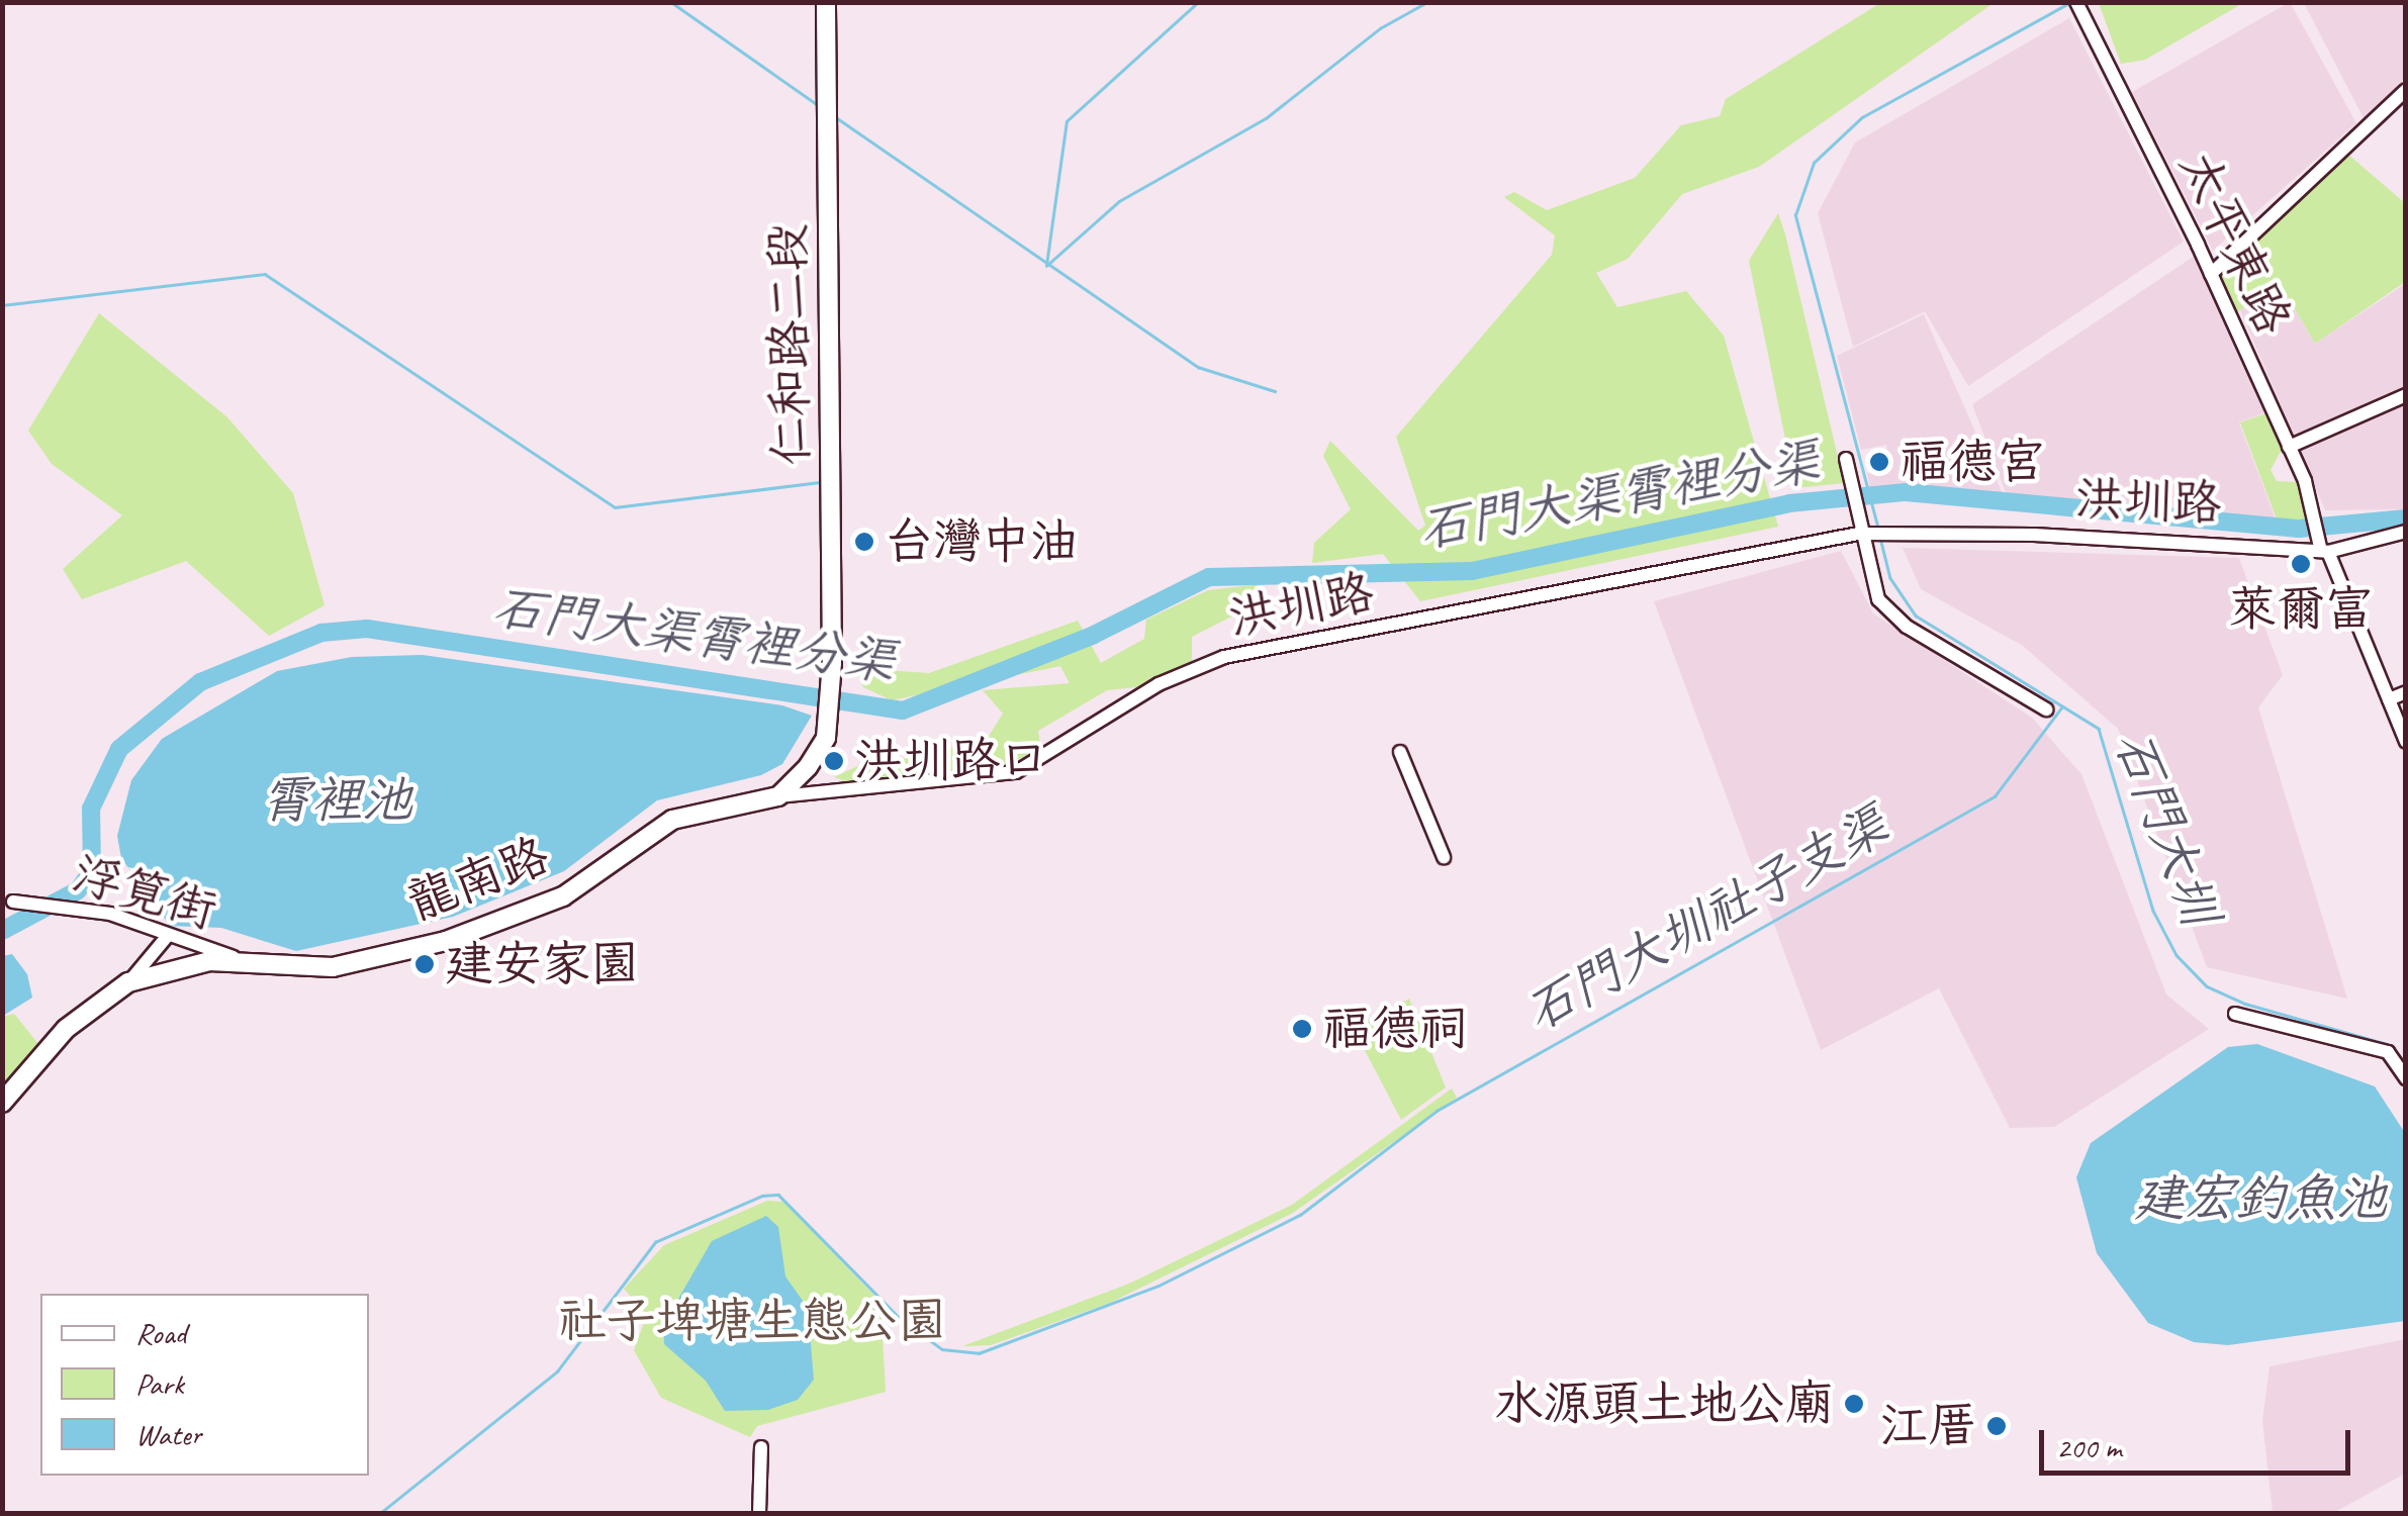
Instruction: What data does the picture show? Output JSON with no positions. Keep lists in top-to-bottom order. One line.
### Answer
{"streets":{"main road":["仁和路二段","龍南路"],"street":["太平東路","洪圳路","浮筧街"]},"crossings":[["太平東路","洪圳路"],["仁和路二段","龍南路"],["洪圳路","龍南路"],["龍南路","浮筧街"]],"water":["石門大渠霄裡分渠","霄裡池","石門大圳","石門大圳社子支渠","建宏釣魚池"],"parks":["社子埤塘生態公園"],"places":["福德宮","台灣中油","萊爾富","洪圳路口","建安家園","福德祠","水源頭土地公廟","江厝"],"legend":["Road","Park","Water"],"scale_bar":"200 m"}
